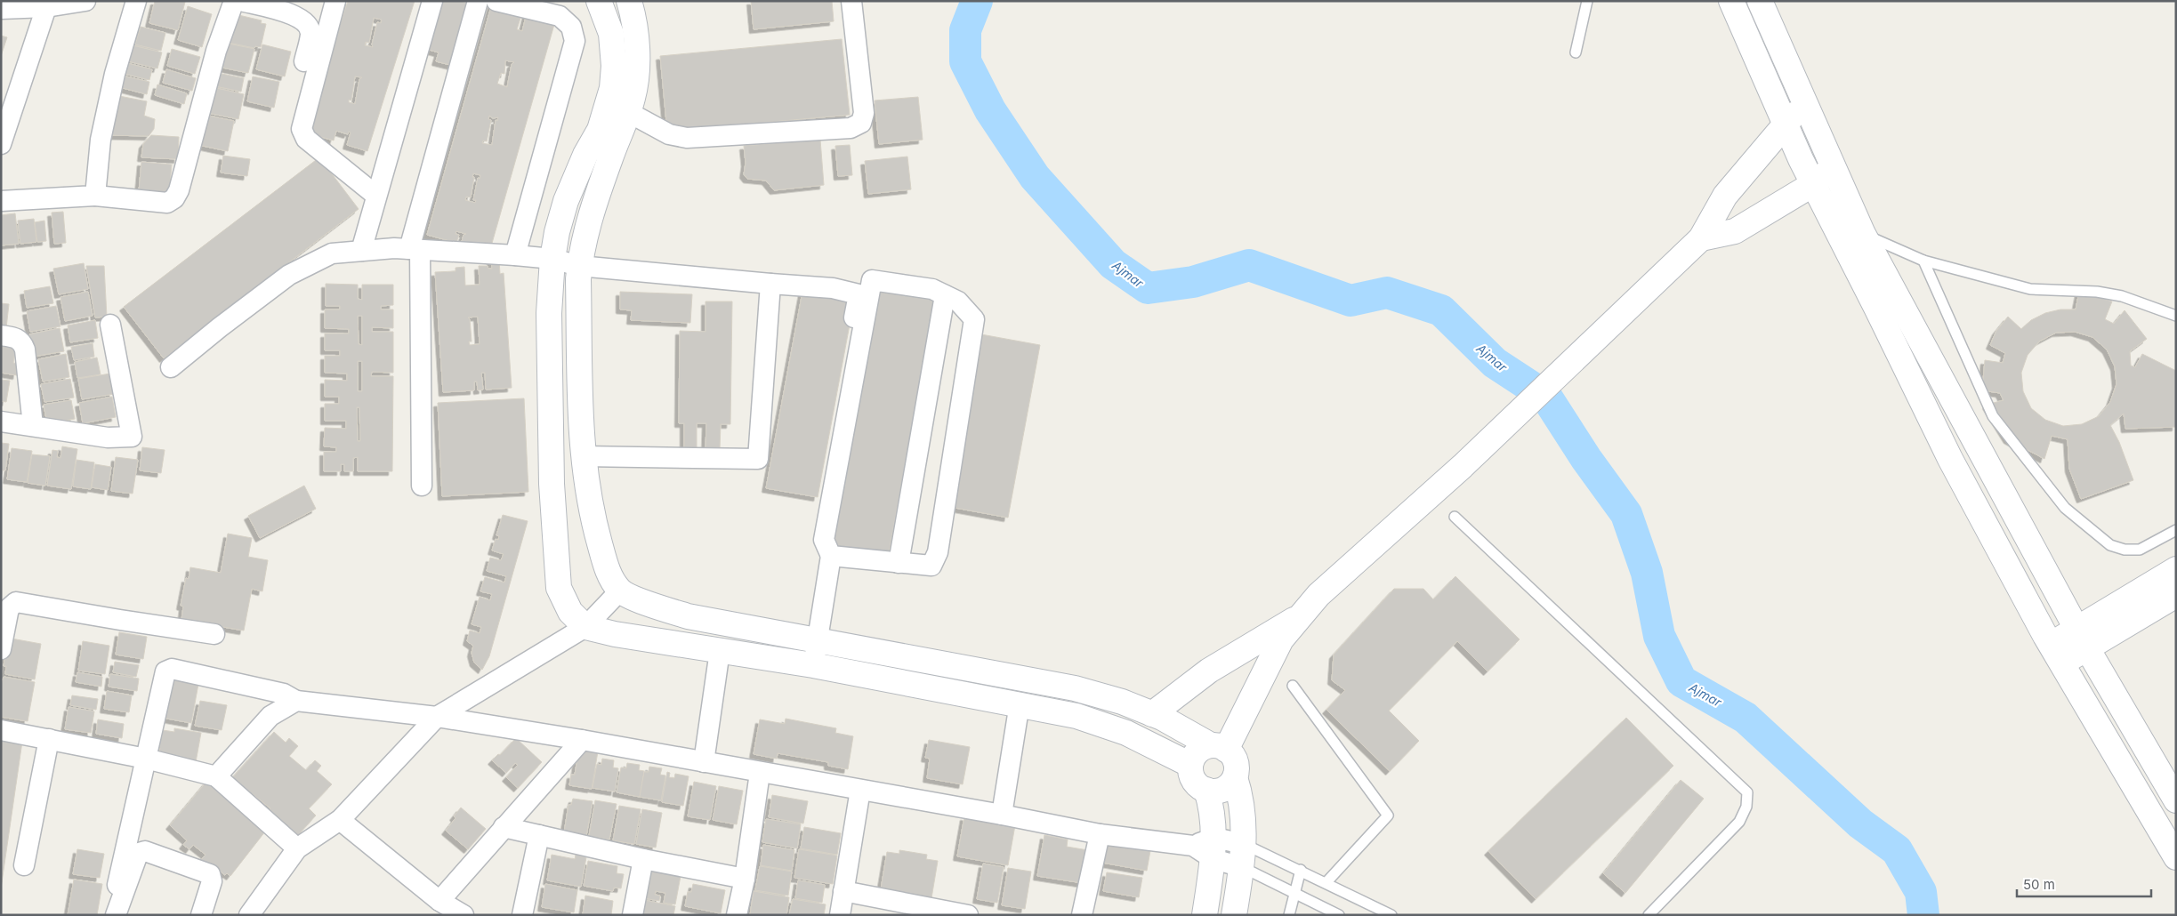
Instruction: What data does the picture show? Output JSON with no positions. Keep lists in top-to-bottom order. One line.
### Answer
{"water":["Ajmar"],"scale_bar":"50 m"}
